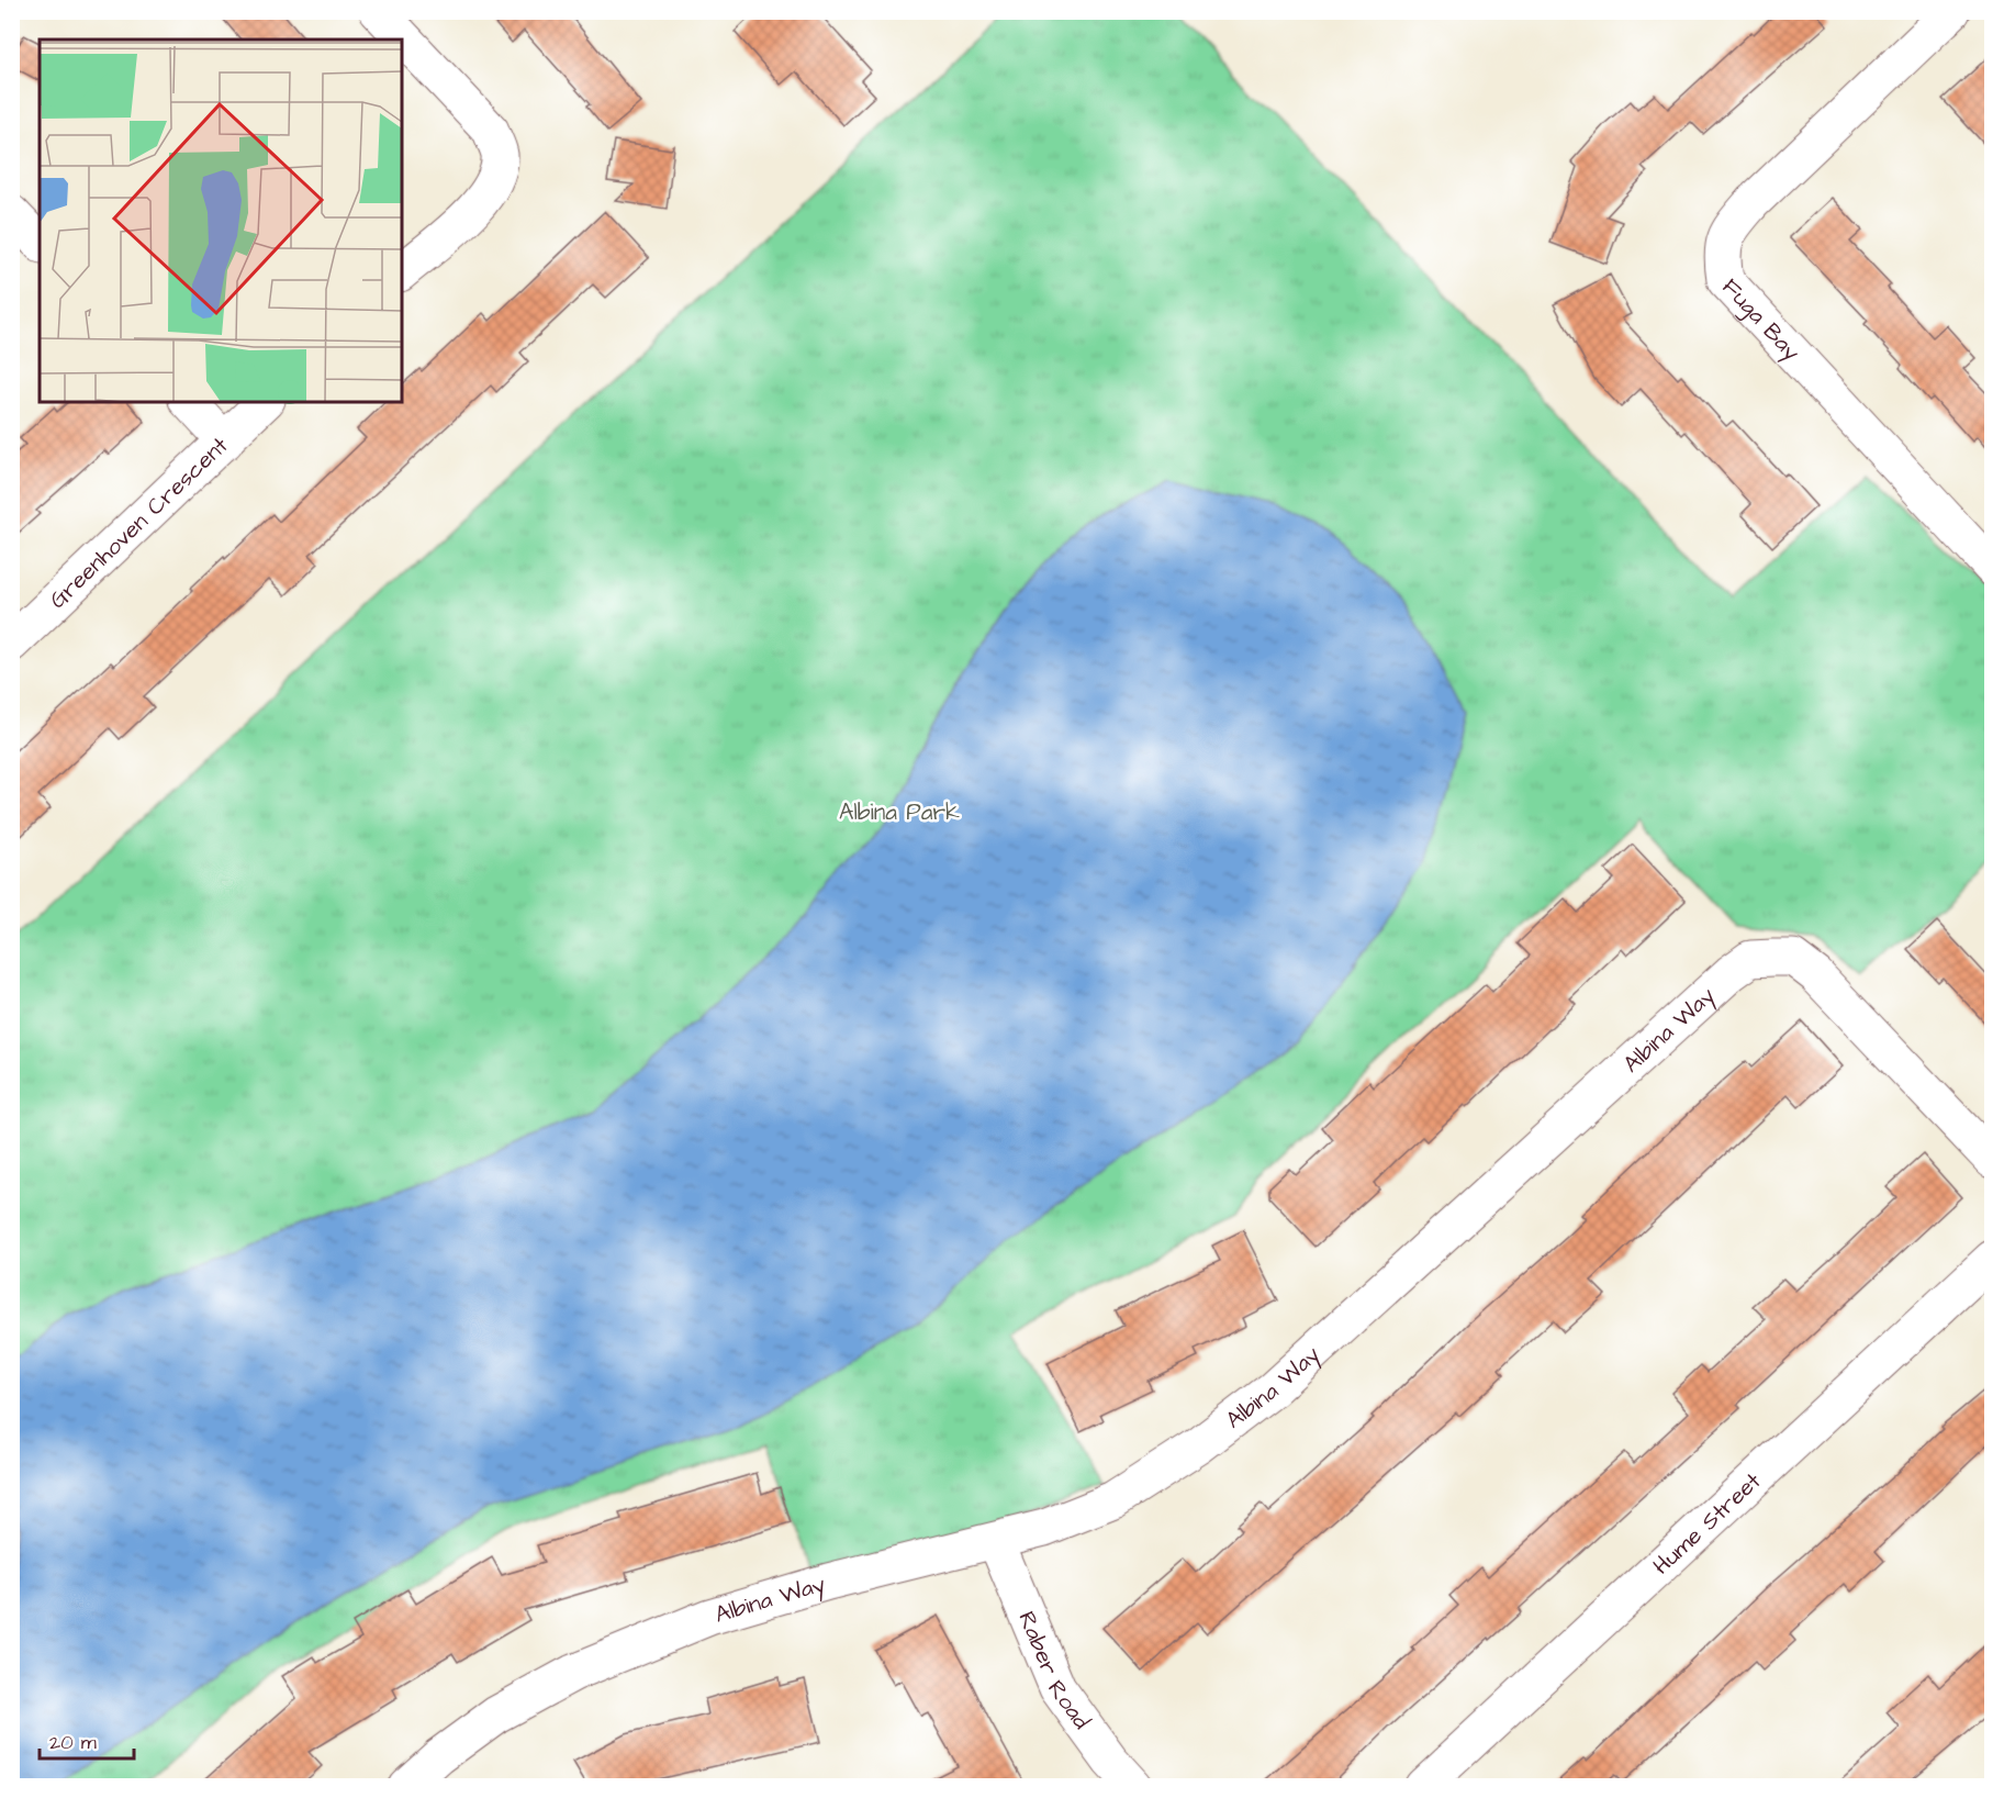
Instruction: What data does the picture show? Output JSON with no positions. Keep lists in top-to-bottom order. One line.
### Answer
{"streets":{"street":["Fuga Bay","Greenhoven Crescent","Albina Way","Hume Street","Raber Road"]},"crossings":[["Albina Way","Raber Road"]],"parks":["Albina Park"],"scale_bar":"20 m"}
